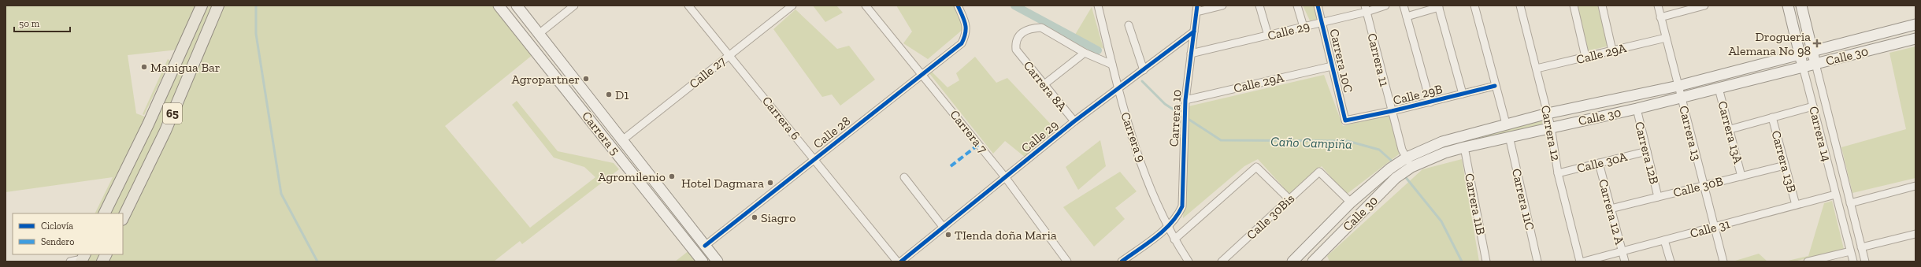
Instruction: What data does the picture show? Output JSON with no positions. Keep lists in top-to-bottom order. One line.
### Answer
{"streets":{"main road":["Calle 30","65","Carrera 5","Carrera 14"],"street":["Calle 29","Calle 29A","Carrera 11","Carrera 10C","Calle 27","Carrera 8A","Calle 29B","Carrera 6","Carrera 10","Carrera 7","Calle 28","Carrera 13A","Carrera 12","Carrera 13","Carrera 9","Carrera 12B","Carrera 13B","Calle 30A","Calle 30B","Carrera 11C","Carrera 11B","Carrera 12 A","Calle 30Bis","Calle 31"]},"crossings":[["Calle 29","Carrera 11"],["Calle 29","Carrera 10C"],["Calle 29","Carrera 8A"],["Calle 29","Carrera 10"],["Calle 29","Carrera 7"],["Calle 29","Carrera 9"],["Calle 29A","Carrera 10C"],["Calle 29A","Carrera 10"],["Calle 29A","Carrera 12"],["Calle 29A","Carrera 13"],["Calle 30","Carrera 11"],["Calle 30","Carrera 13A"],["Calle 30","Carrera 12"],["Calle 30","Carrera 13"],["Calle 30","Carrera 14"],["Calle 30","Carrera 12B"],["Calle 30","Carrera 11C"],["Calle 30","Carrera 11B"],["Carrera 11","Calle 29B"],["Carrera 10C","Calle 29B"],["Calle 27","Carrera 6"],["Calle 27","Carrera 5"],["Carrera 6","Calle 28"],["Carrera 10","Carrera 9"],["Carrera 7","Calle 28"],["Calle 28","Carrera 5"],["Carrera 13A","Calle 30B"],["Carrera 12","Calle 30A"],["Carrera 13","Calle 30B"],["Carrera 13","Calle 31"],["Carrera 14","Calle 31"],["Carrera 12B","Calle 30A"],["Carrera 12B","Calle 30B"],["Carrera 13B","Calle 30B"],["Carrera 13B","Calle 31"],["Calle 30A","Carrera 12 A"],["Calle 30B","Carrera 12 A"],["Carrera 12 A","Calle 31"]],"water":["Caño Campiña"],"places":{"health":["Drogueria Alemana No 98"],"other":["Manigua Bar","Agropartner","D1","Agromilenio","Hotel Dagmara","Siagro","TIenda doña Maria"]},"legend":["Ciclovía","Sendero"],"scale_bar":"50 m"}
